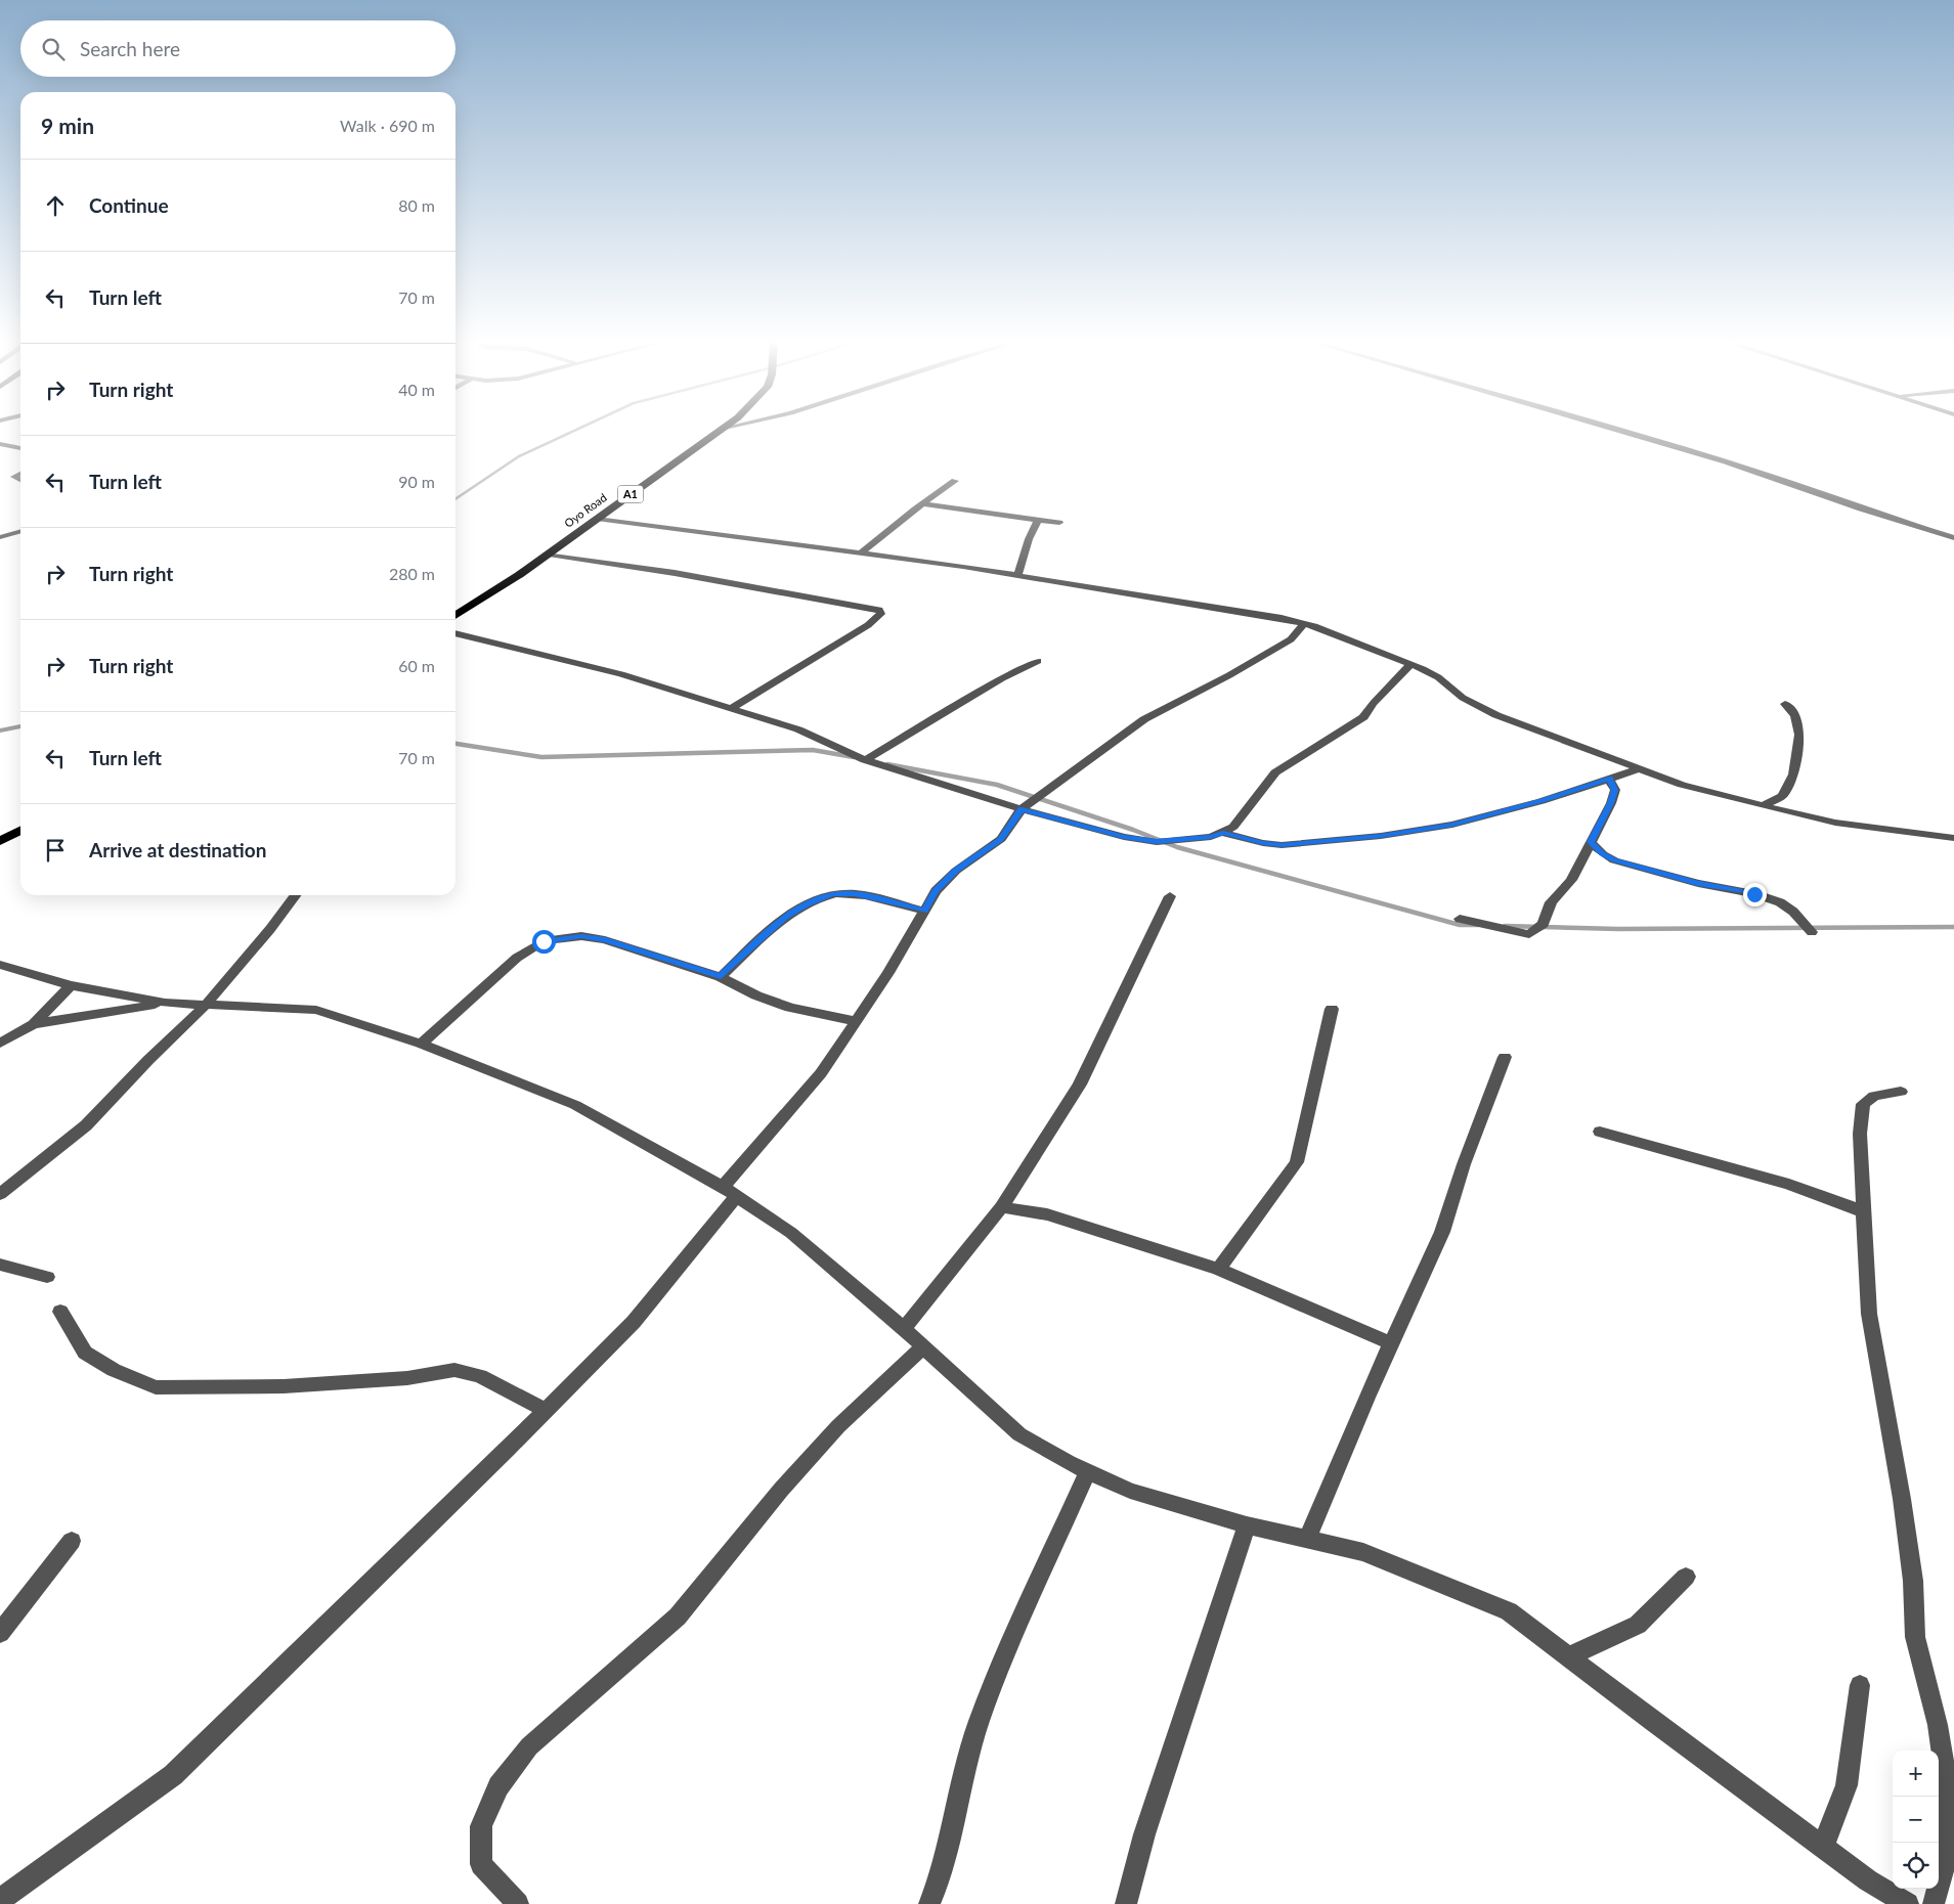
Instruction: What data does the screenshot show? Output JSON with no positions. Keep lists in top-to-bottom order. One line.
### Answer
{"streets":{"highway":["A1","Oyo Road"]},"page":{"search":"Search here","heading":["9 min","Walk · 690 m"],"list":[["Continue","80 m"],["Turn left","70 m"],["Turn right","40 m"],["Turn left","90 m"],["Turn right","280 m"],["Turn right","60 m"],["Turn left","70 m"],"Arrive at destination"],"map_buttons":["+","−"]}}
